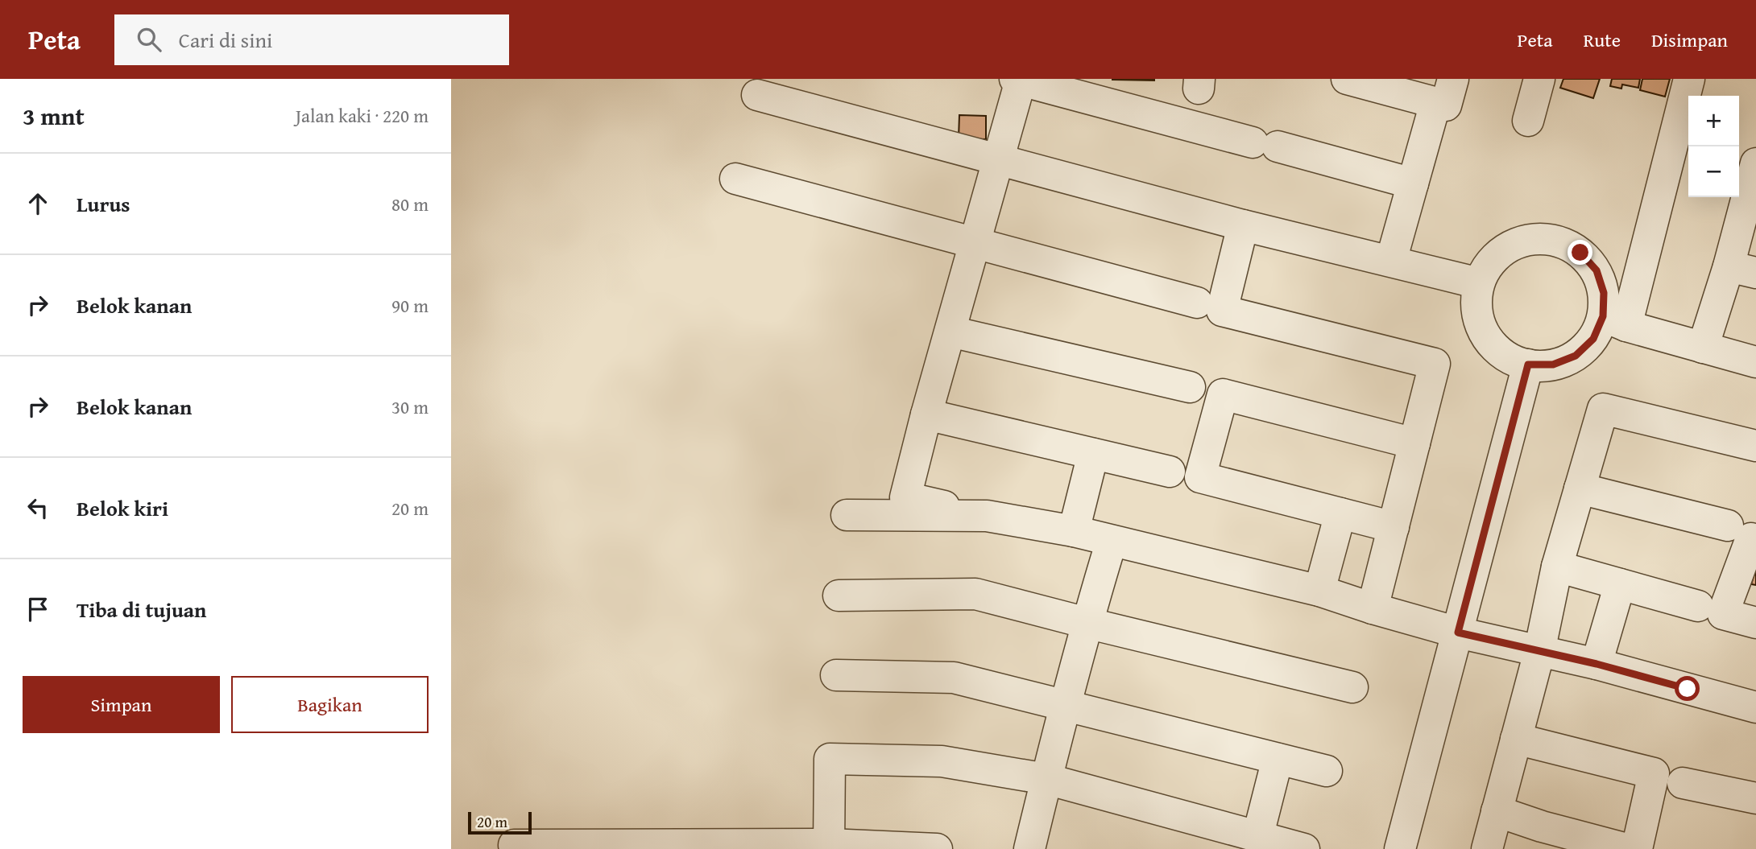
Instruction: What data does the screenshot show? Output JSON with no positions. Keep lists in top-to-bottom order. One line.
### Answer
{"scale_bar":"20 m","page":{"header":"Peta","search":"Cari di sini","nav":["Peta","Rute","Disimpan"],"heading":["3 mnt","Jalan kaki · 220 m"],"map_buttons":["+","−"],"list":[["Lurus","80 m"],["Belok kanan","90 m"],["Belok kanan","30 m"],["Belok kiri","20 m"],"Tiba di tujuan"],"buttons":["Simpan","Bagikan"],"scale":"20 m"}}
